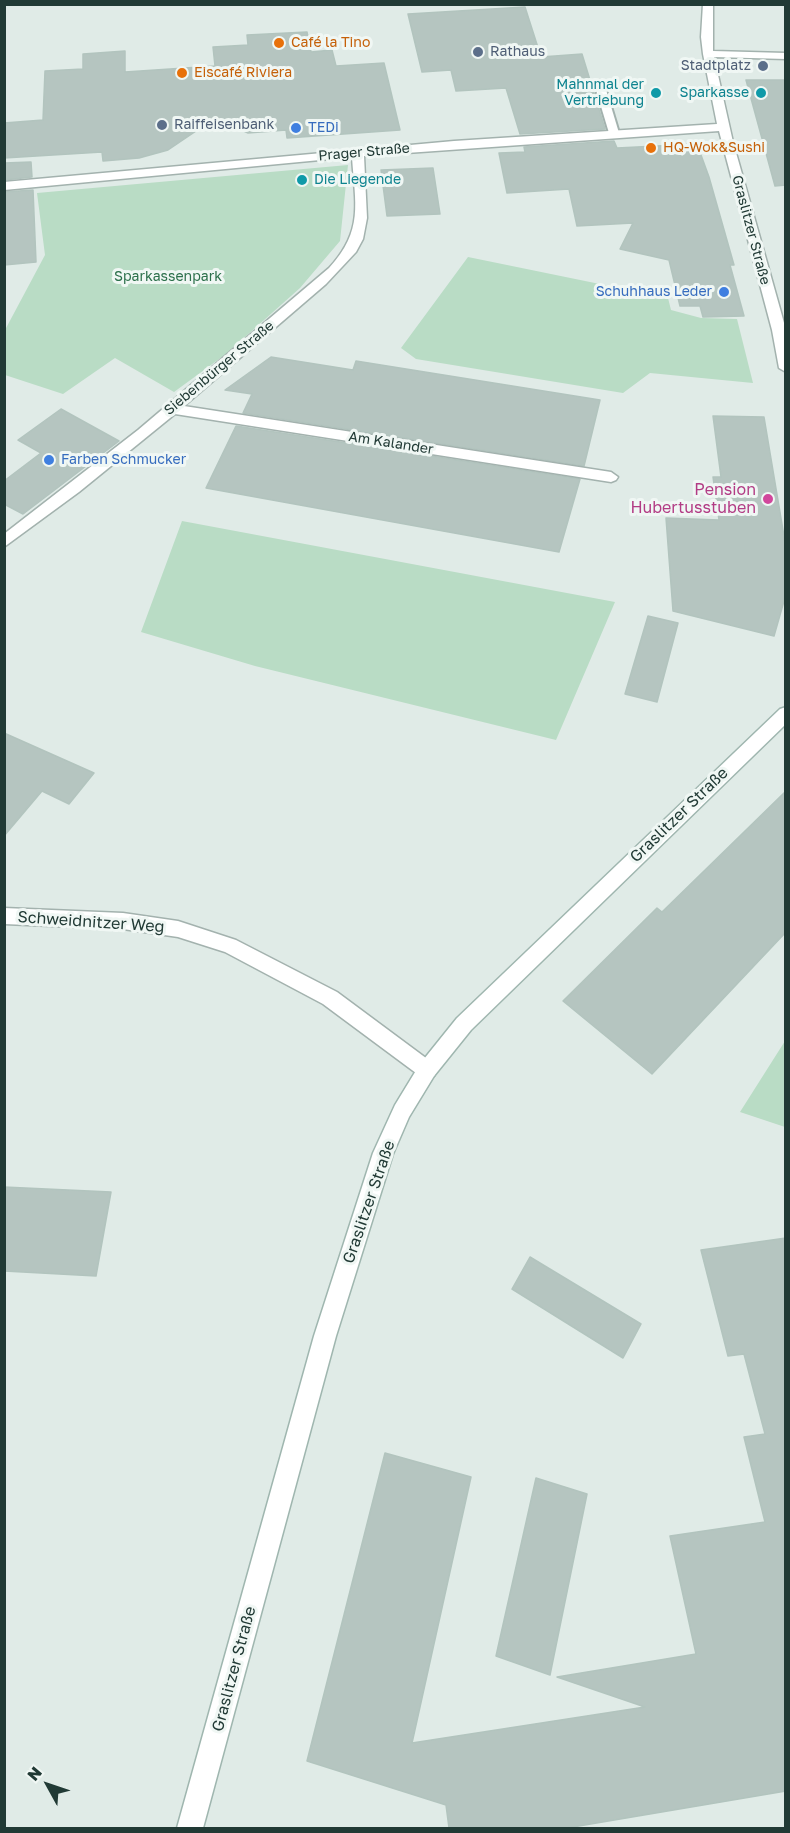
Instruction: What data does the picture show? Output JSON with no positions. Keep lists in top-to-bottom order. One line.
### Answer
{"streets":{"street":["Prager Straße","Graslitzer Straße","Siebenbürger Straße","Am Kalander","Schweidnitzer Weg"]},"crossings":[["Prager Straße","Graslitzer Straße"],["Prager Straße","Siebenbürger Straße"],["Graslitzer Straße","Schweidnitzer Weg"],["Siebenbürger Straße","Am Kalander"]],"parks":["Sparkassenpark"],"places":["Café la Tino","Rathaus","Stadtplatz","Eiscafé Riviera","Mahnmal der Vertriebung","Sparkasse","Raiffeisenbank","TEDi","HQ-Wok&Sushi","Die Liegende","Schuhhaus Leder","Farben Schmucker","Pension Hubertusstuben"],"north":"top left"}
